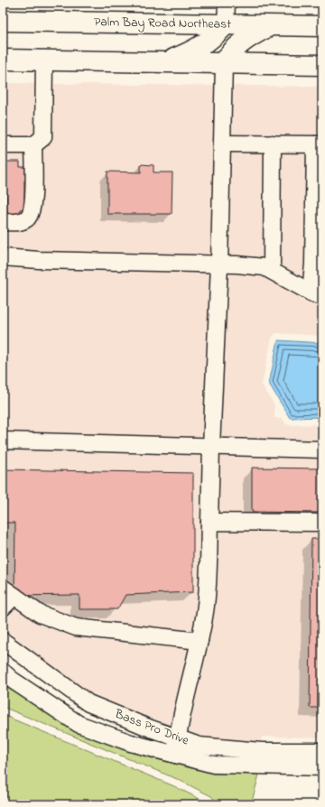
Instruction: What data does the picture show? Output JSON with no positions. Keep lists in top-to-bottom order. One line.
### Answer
{"streets":{"main road":["Palm Bay Road Northeast"],"street":["Bass Pro Drive"]}}
